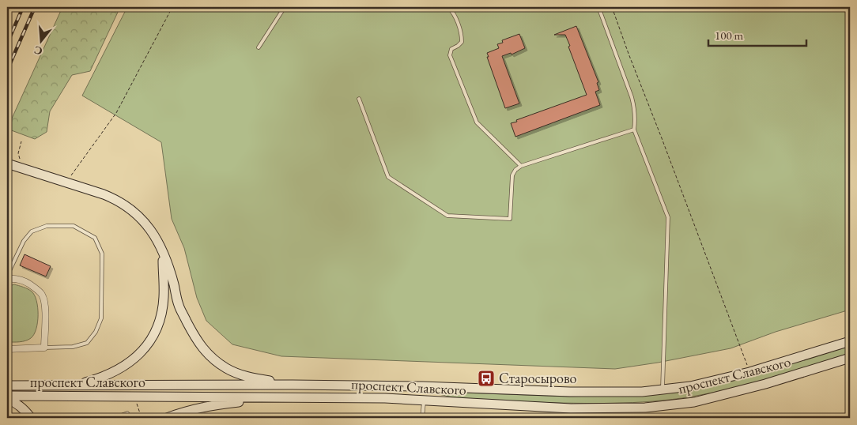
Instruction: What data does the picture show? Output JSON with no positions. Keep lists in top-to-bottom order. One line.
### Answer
{"streets":{"main road":["проспект Славского"]},"places":{"bus stop":["Старосырово"]},"scale_bar":"100 m","north":"bottom"}
